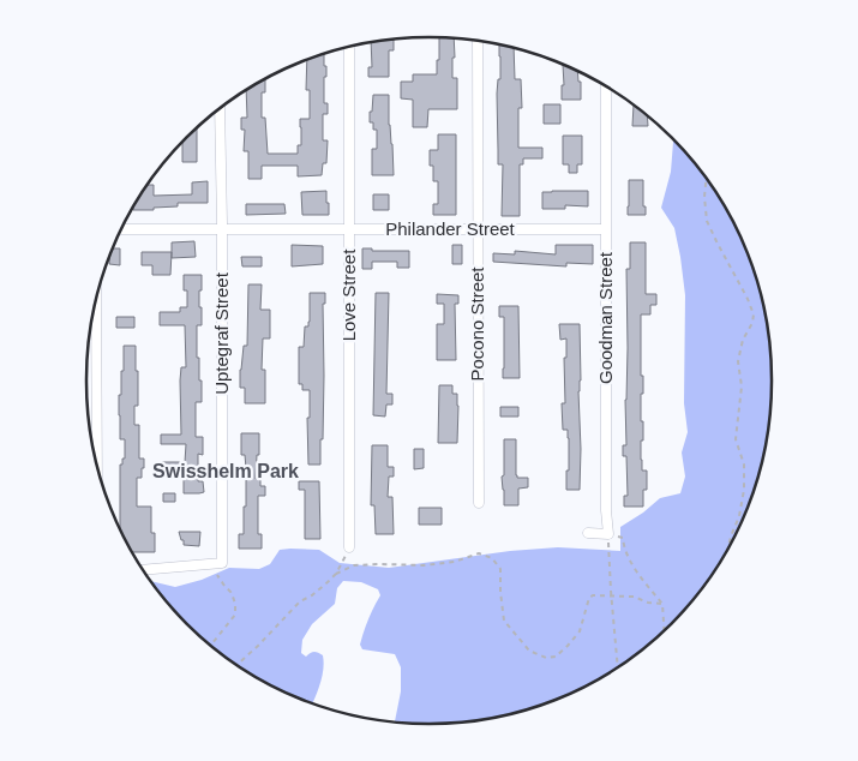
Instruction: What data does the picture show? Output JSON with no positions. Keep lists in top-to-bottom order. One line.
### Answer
{"streets":{"street":["Philander Street","Love Street","Goodman Street","Pocono Street","Uptegraf Street"]},"crossings":[["Philander Street","Love Street"],["Philander Street","Goodman Street"],["Philander Street","Pocono Street"],["Philander Street","Uptegraf Street"]],"districts":["Swisshelm Park"]}
